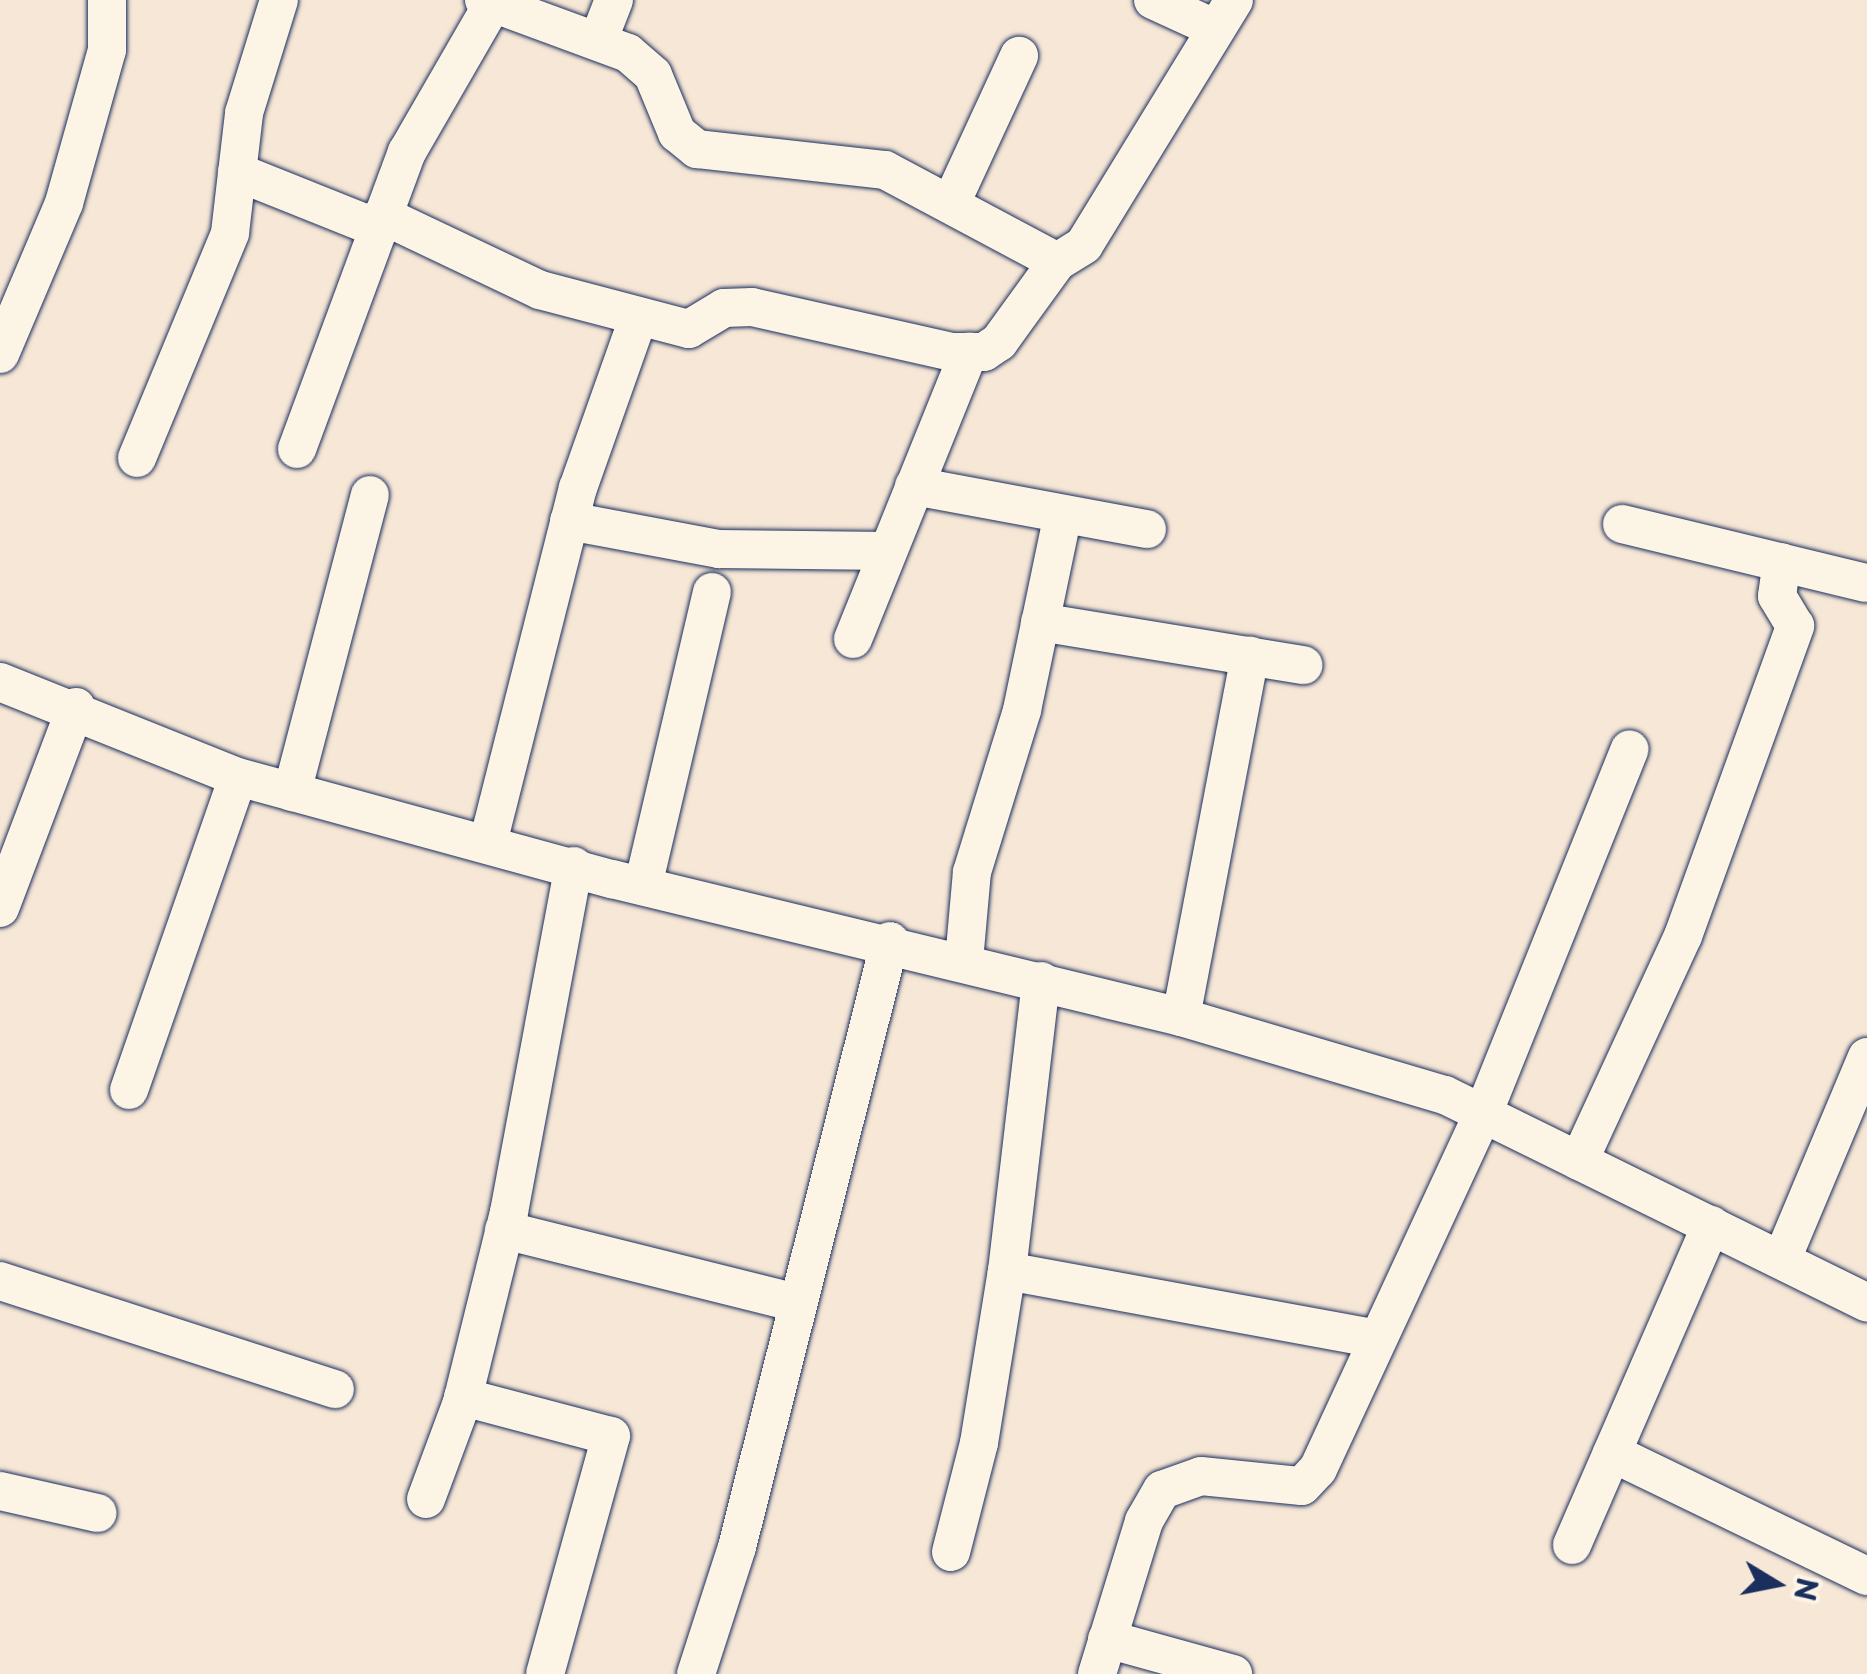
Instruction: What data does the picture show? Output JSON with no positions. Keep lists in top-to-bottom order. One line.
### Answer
{"north":"right"}
